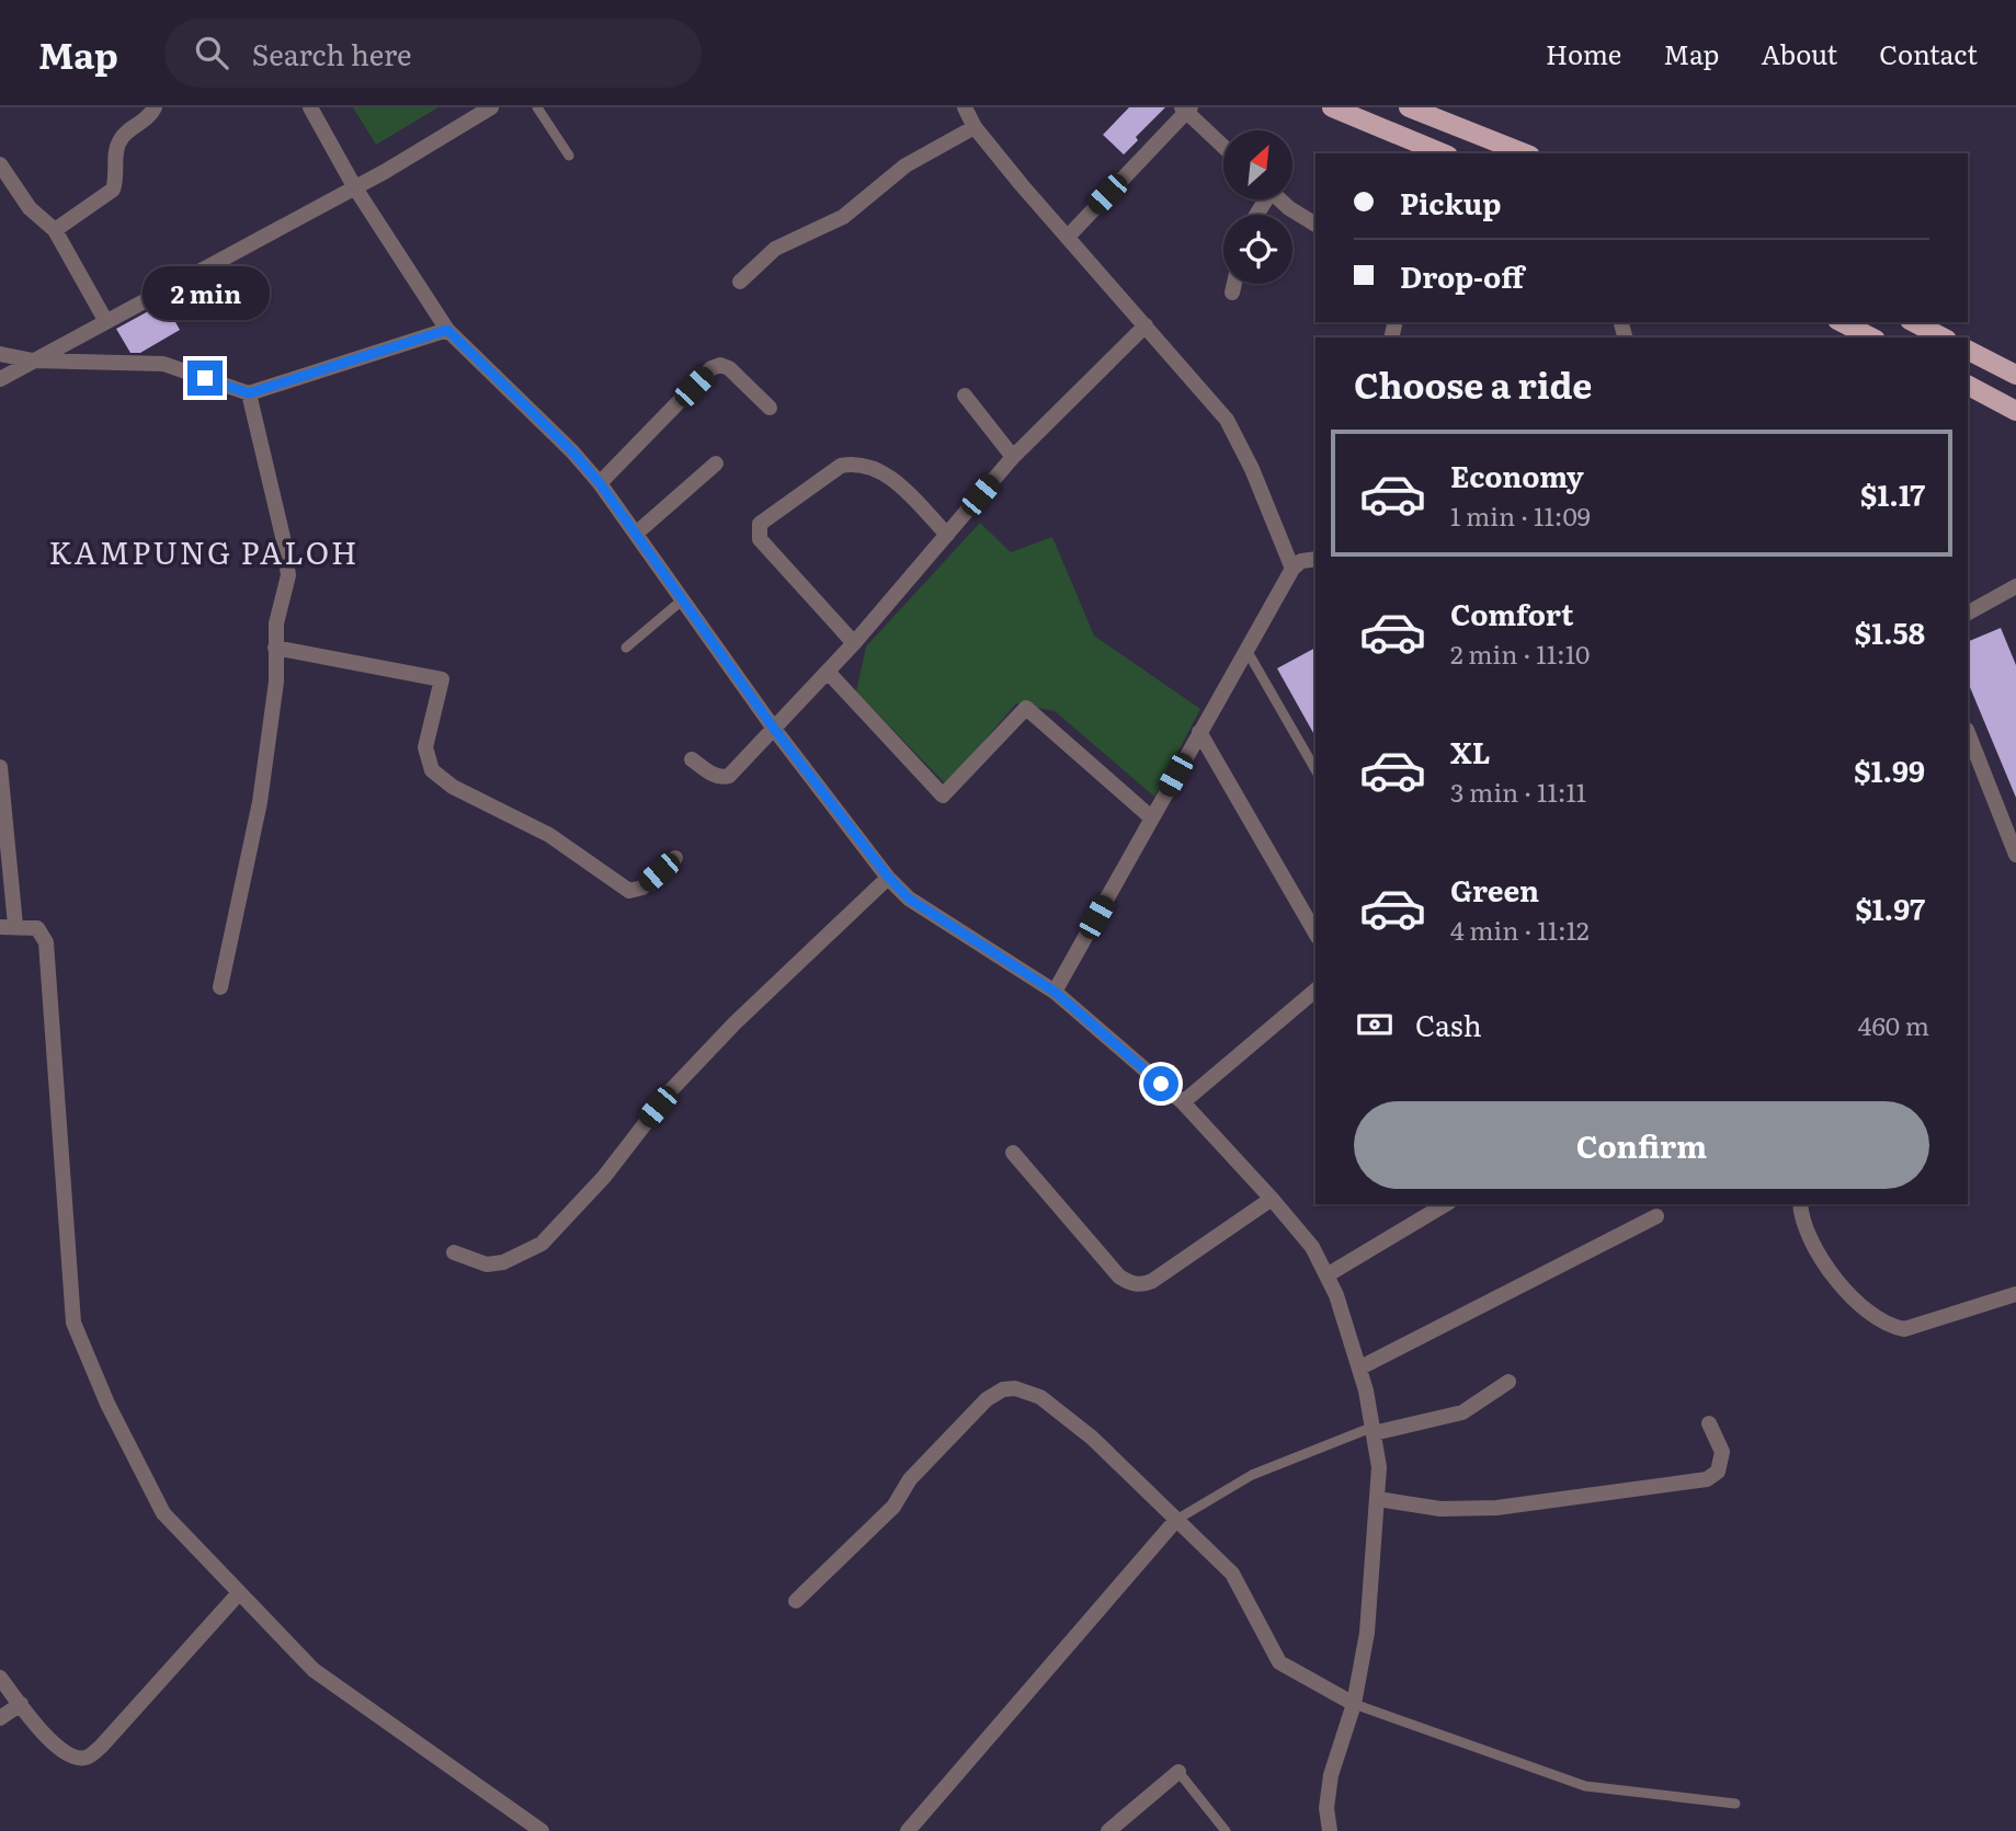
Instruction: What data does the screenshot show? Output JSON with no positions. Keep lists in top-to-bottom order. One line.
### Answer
{"districts":["KAMPUNG PALOH"],"north":"top right","page":{"header":"Map","search":"Search here","nav":["Home","Map","About","Contact"],"banner":["Pickup","Drop-off"],"bubble":"2 min","heading":"Choose a ride","list":[{"name":"Economy","note":"1 min · 11:09","value":"$1.17"},{"name":"Comfort","note":"2 min · 11:10","value":"$1.58"},{"name":"XL","note":"3 min · 11:11","value":"$1.99"},{"name":"Green","note":"4 min · 11:12","value":"$1.97"}],"pay":["Cash","460 m"],"buttons":"Confirm"}}
